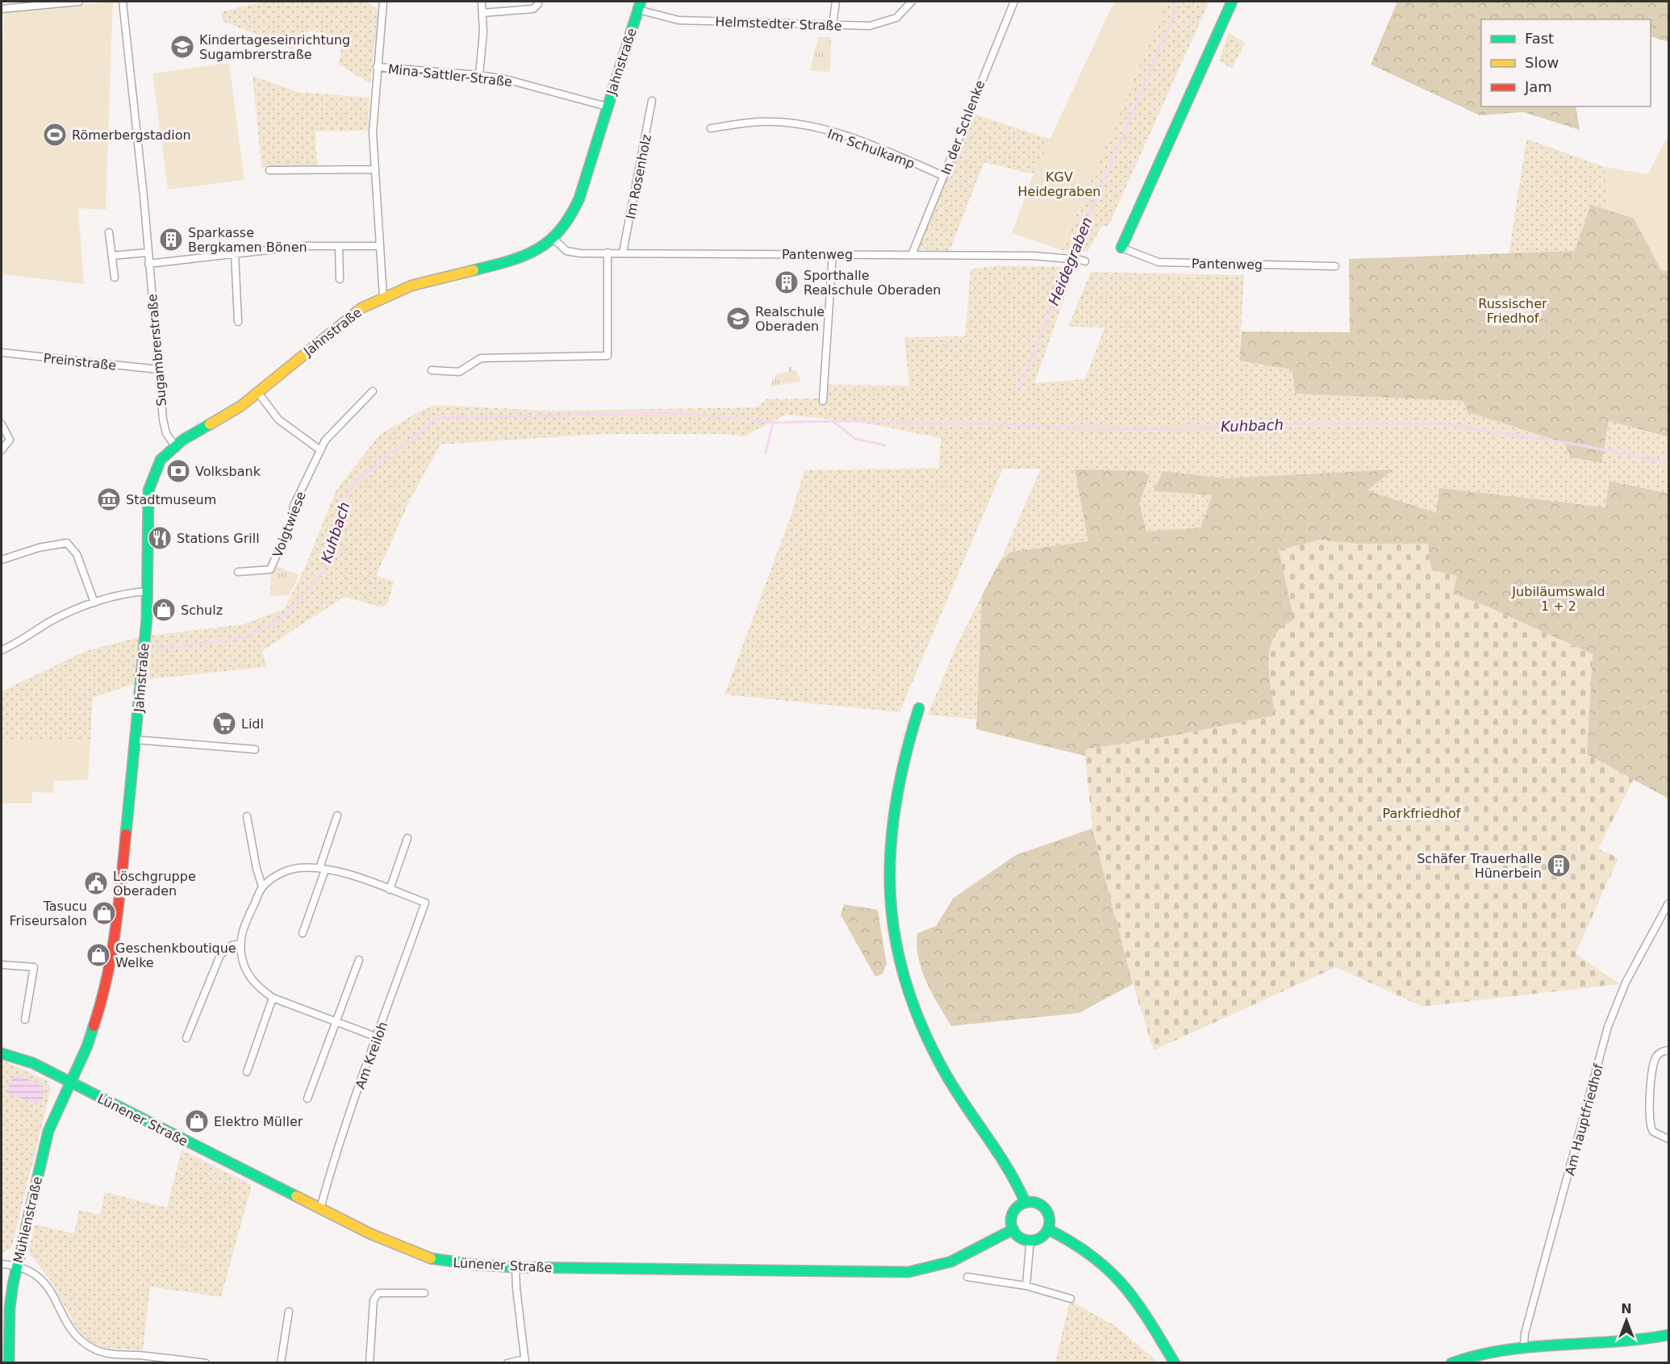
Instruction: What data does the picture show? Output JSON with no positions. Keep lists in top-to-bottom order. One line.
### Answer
{"streets":{"main road":["Jahnstraße","Lünener Straße","Mühlenstraße"],"street":["Helmstedter Straße","Mina-Sattler-Straße","In der Schlenke","Im Schulkamp","Im Rosenholz","Pantenweg","Sugambrerstraße","Preinstraße","Voigtwiese","Am Kreiloh","Am Hauptfriedhof"]},"crossings":[["Helmstedter Straße","Jahnstraße"],["Jahnstraße","Mina-Sattler-Straße"],["Jahnstraße","Pantenweg"],["Jahnstraße","Sugambrerstraße"],["Jahnstraße","Lünener Straße"],["Jahnstraße","Mühlenstraße"],["In der Schlenke","Im Schulkamp"],["In der Schlenke","Pantenweg"],["Im Rosenholz","Pantenweg"],["Sugambrerstraße","Preinstraße"],["Am Kreiloh","Lünener Straße"],["Lünener Straße","Mühlenstraße"]],"water":["Heidegraben","Kuhbach"],"parks":["KGV Heidegraben","Russischer Friedhof","Jubiläumswald 1 + 2","Parkfriedhof"],"places":{"school or university":["Kindertageseinrichtung Sugambrerstraße","Realschule Oberaden"],"sports":["Römerbergstadion"],"building":["Sparkasse Bergkamen Bönen","Sporthalle Realschule Oberaden","Schäfer Trauerhalle Hünerbein"],"bank":["Volksbank"],"museum":["Stadtmuseum"],"restaurant":["Stations Grill"],"shop":["Schulz","Tasucu Friseursalon","Geschenkboutique Welke","Elektro Müller"],"supermarket":["Lidl"],"public building":["Löschgruppe Oberaden"]},"legend":["Fast","Slow","Jam"],"north":"top"}
